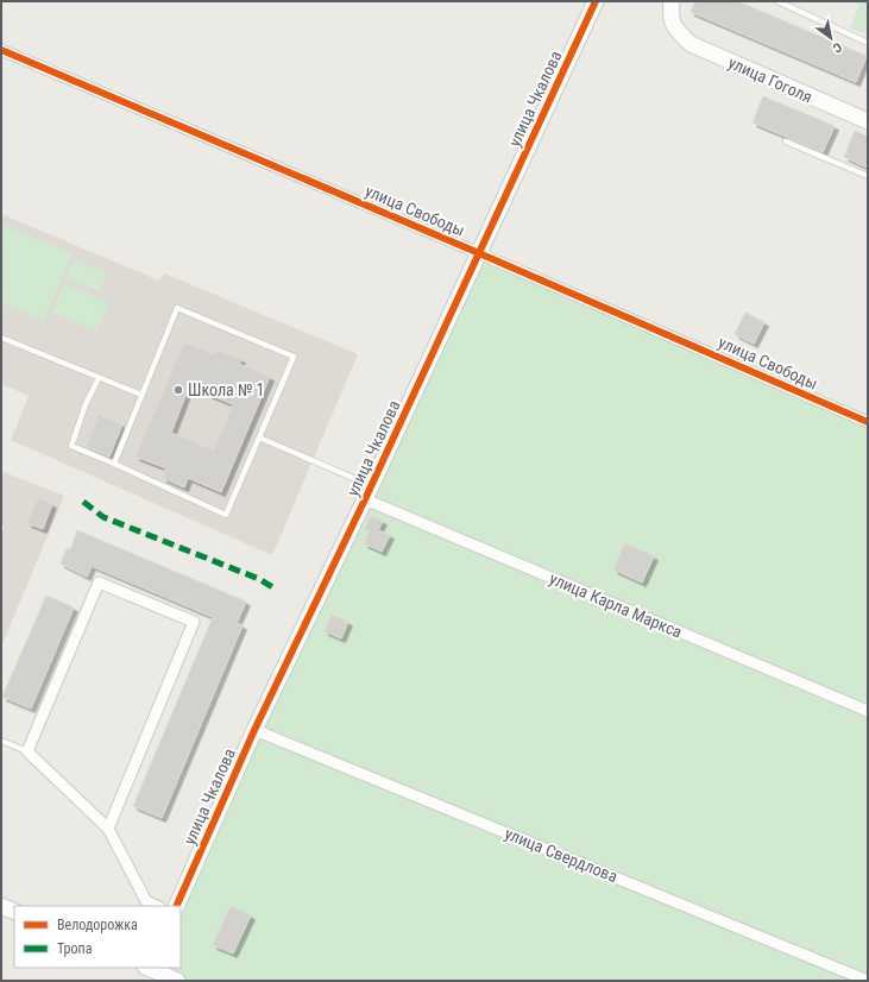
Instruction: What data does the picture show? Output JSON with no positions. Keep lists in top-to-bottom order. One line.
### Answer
{"streets":{"street":["улица Гоголя","улица Чкалова","улица Свободы","улица Карла Маркса","улица Свердлова"]},"crossings":[["улица Чкалова","улица Свободы"],["улица Чкалова","улица Карла Маркса"],["улица Чкалова","улица Свердлова"]],"places":["Школа № 1"],"legend":["Велодорожка","Тропа"],"north":"bottom right"}
